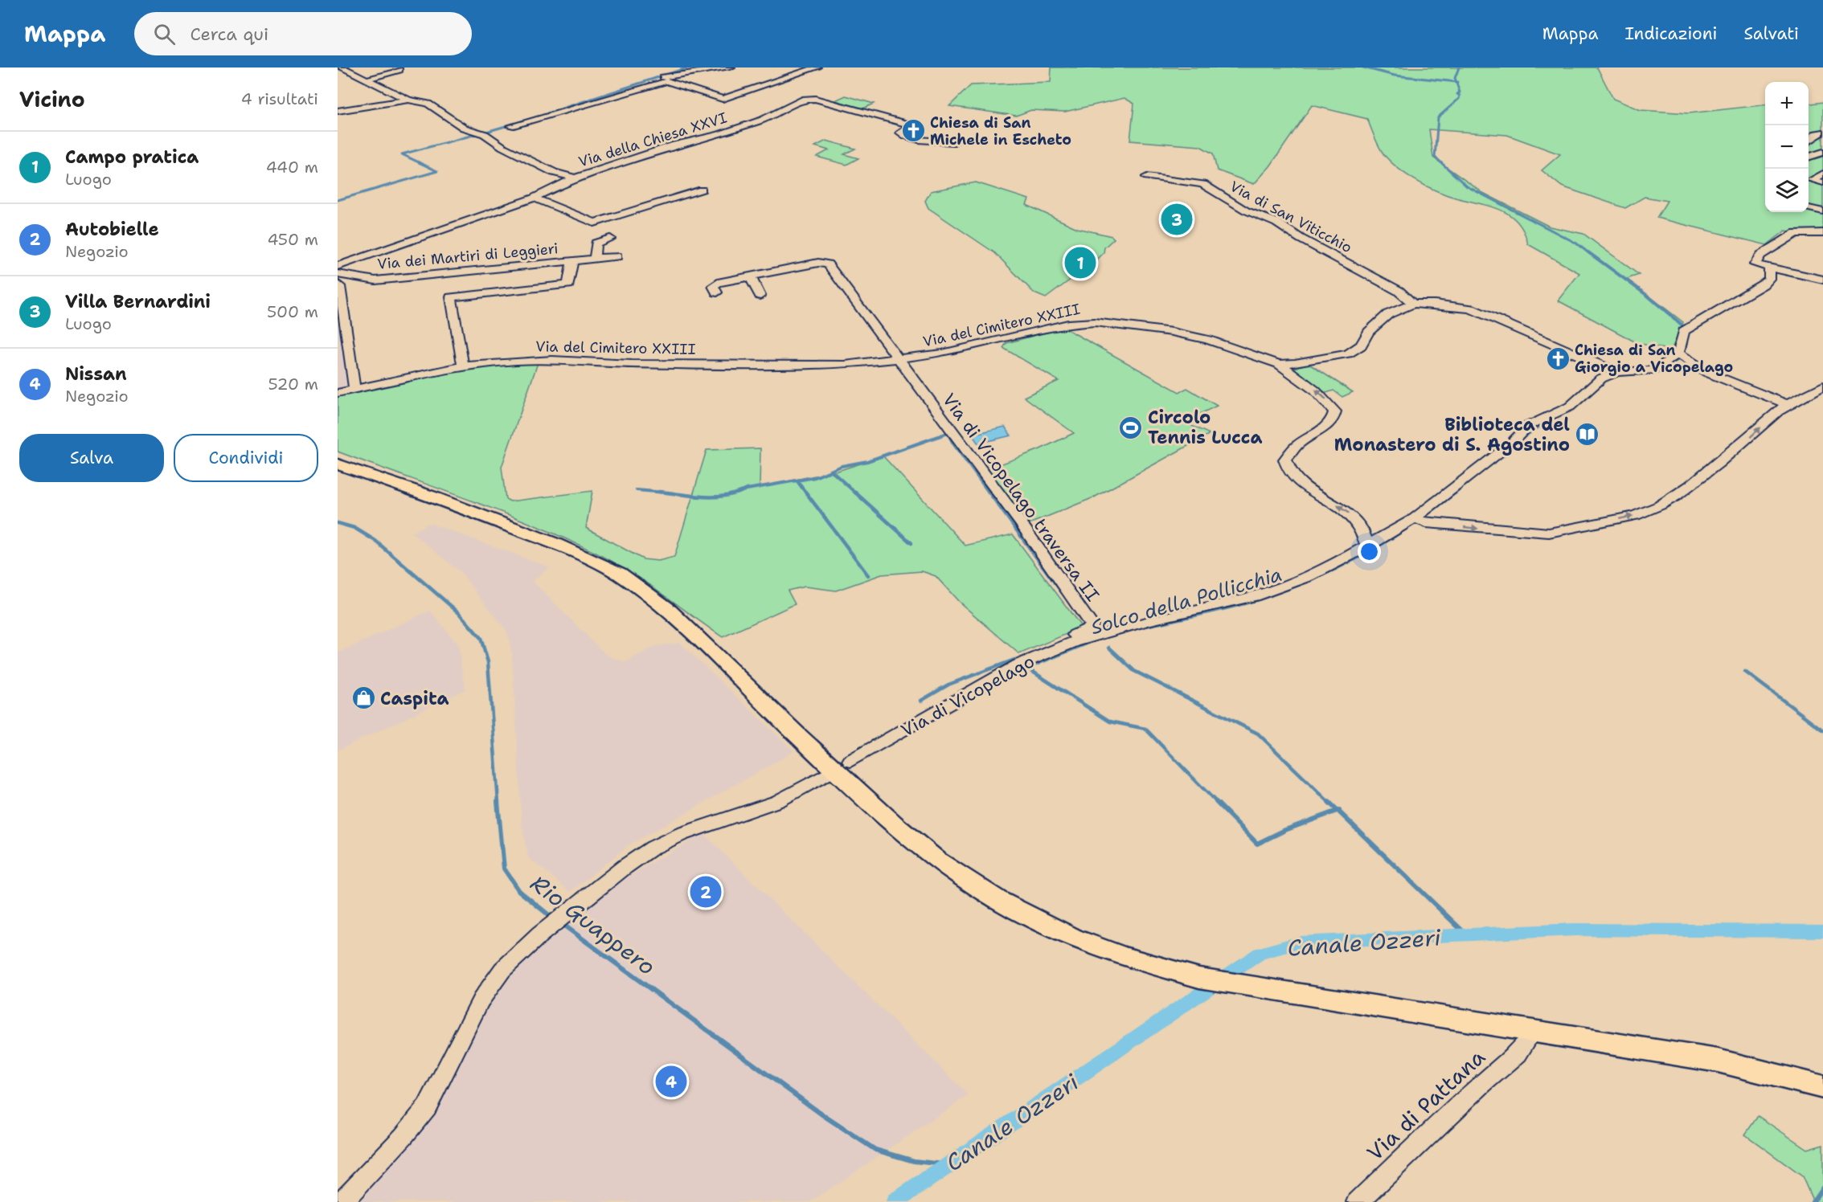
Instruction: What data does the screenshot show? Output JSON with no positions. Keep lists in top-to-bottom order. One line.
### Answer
{"streets":{"street":["Via della Chiesa XXVI","Via di San Viticchio","Via dei Martiri di Leggieri","Via del Cimitero XXIII","Via di Vicopelago traversa II","Via di Vicopelago","Via di Pattana"]},"crossings":[["Via di San Viticchio","Via del Cimitero XXIII"],["Via dei Martiri di Leggieri","Via del Cimitero XXIII"],["Via del Cimitero XXIII","Via di Vicopelago traversa II"],["Via del Cimitero XXIII","Via di Vicopelago"],["Via di Vicopelago traversa II","Via di Vicopelago"]],"water":["Solco della Pollicchia","Rio Guappero","Canale Ozzeri"],"places":{"church":["Chiesa di San Michele in Escheto","Chiesa di San Giorgio a Vicopelago"],"sports":["Circolo Tennis Lucca"],"library":["Biblioteca del Monastero di S. Agostino"],"shop":["Caspita"]},"page":{"header":"Mappa","search":"Cerca qui","nav":["Mappa","Indicazioni","Salvati"],"heading":["Vicino","4 risultati"],"map_buttons":["+","−"],"list":[{"mark":"1","name":"Campo pratica","note":"Luogo","value":"440 m"},{"mark":"2","name":"Autobielle","note":"Negozio","value":"450 m"},{"mark":"3","name":"Villa Bernardini","note":"Luogo","value":"500 m"},{"mark":"4","name":"Nissan","note":"Negozio","value":"520 m"}],"pins":["3","1","2","4"],"buttons":["Salva","Condividi"]}}
